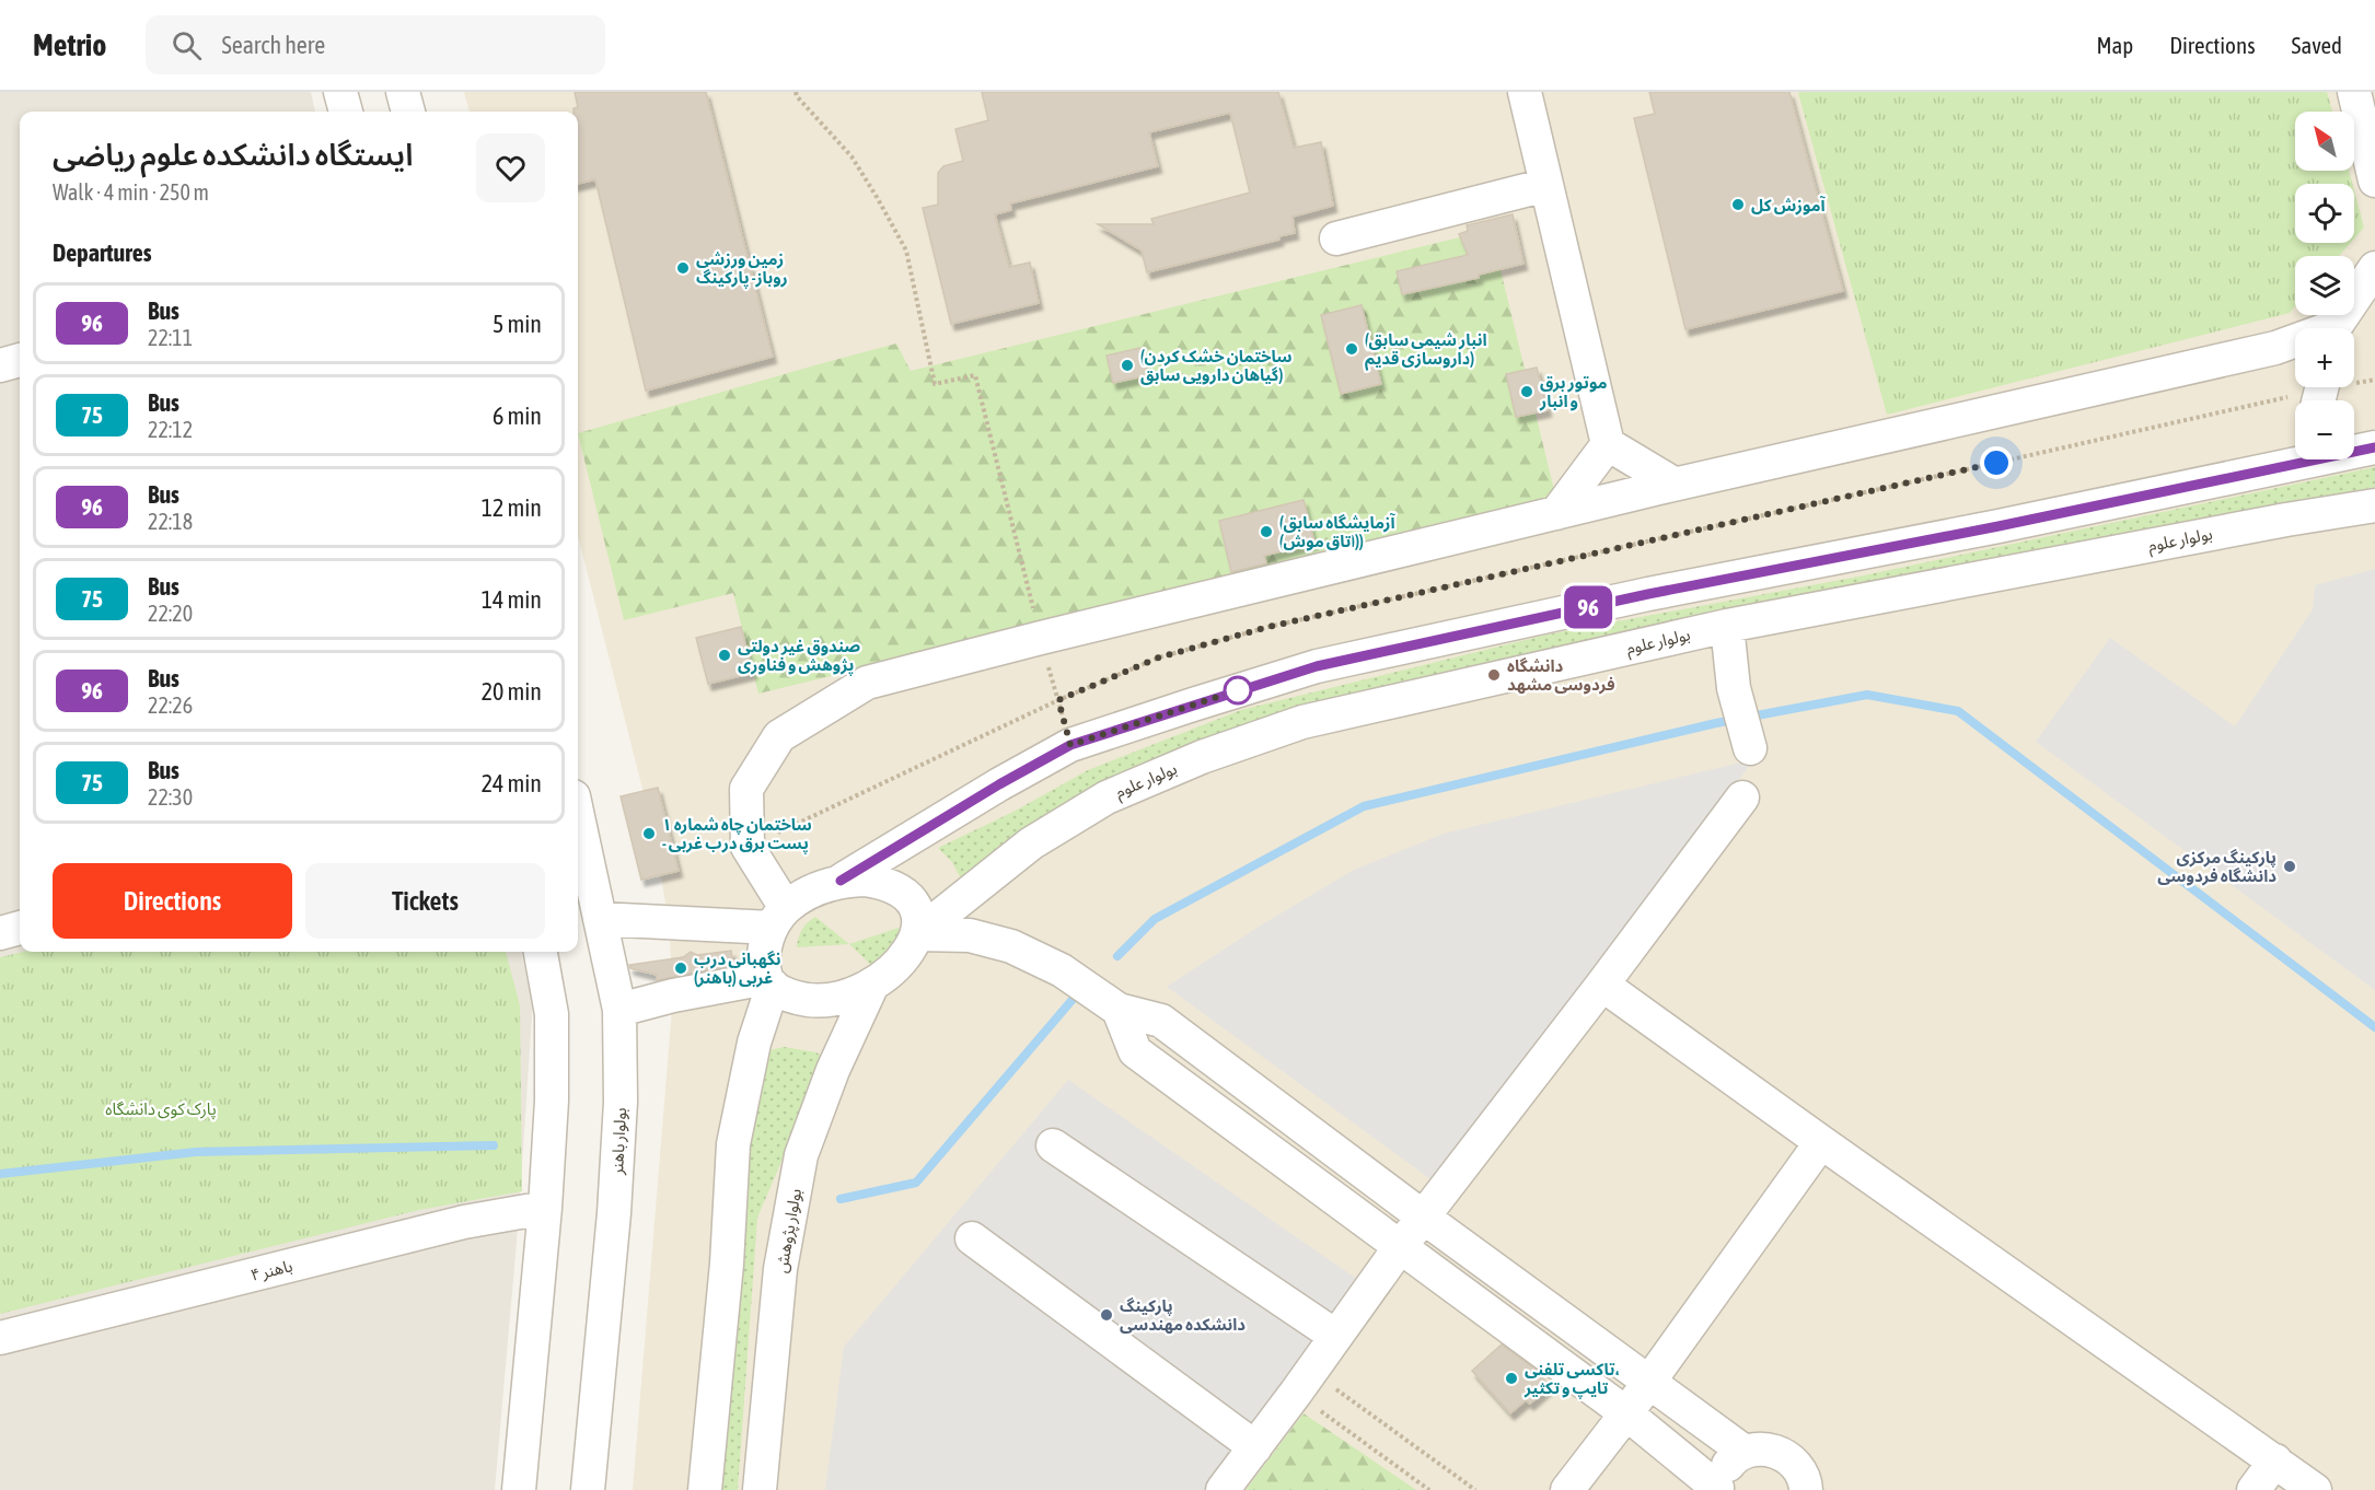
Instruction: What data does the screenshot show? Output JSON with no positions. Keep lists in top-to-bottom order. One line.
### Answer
{"streets":{"street":["بولوار علوم","بولوار باهنر","بولوار پژوهش","باهنر ۴"]},"crossings":[["بولوار علوم","بولوار پژوهش"]],"parks":["پارک کوی دانشگاه"],"places":["آموزش کل","زمین ورزشی روباز- پارکینگ","(انبار شیمی سابق داروسازی قدیم)","(ساختمان خشک کردن گیاهان دارویی سابق)","موتور برق و انبار","(آزمایشگاه سابق (اتاق موش))","صندوق غیر دولتی پژوهش و فناوری","دانشگاه فردوسی مشهد","ساختمان چاه شماره ۱ - پست برق درب غربی","پارکینگ مرکزی دانشگاه فردوسی","نگهبانی درب غربی (باهنر)","پارکینگ دانشکده مهندسی","تاکسی تلفنی، تایپ و تکثیر"],"lines":["bus line 96"],"north":"top left","page":{"header":"Metrio","search":"Search here","nav":["Map","Directions","Saved"],"on_map":"96","map_buttons":["+","−"],"heading":[["ایستگاه دانشکده علوم ریاضی","Walk · 4 min · 250 m"],"Departures"],"list":[{"mark":"96","name":"Bus","note":"22:11","value":"5 min"},{"mark":"75","name":"Bus","note":"22:12","value":"6 min"},{"mark":"96","name":"Bus","note":"22:18","value":"12 min"},{"mark":"75","name":"Bus","note":"22:20","value":"14 min"},{"mark":"96","name":"Bus","note":"22:26","value":"20 min"},{"mark":"75","name":"Bus","note":"22:30","value":"24 min"}],"buttons":["Directions","Tickets"]}}
